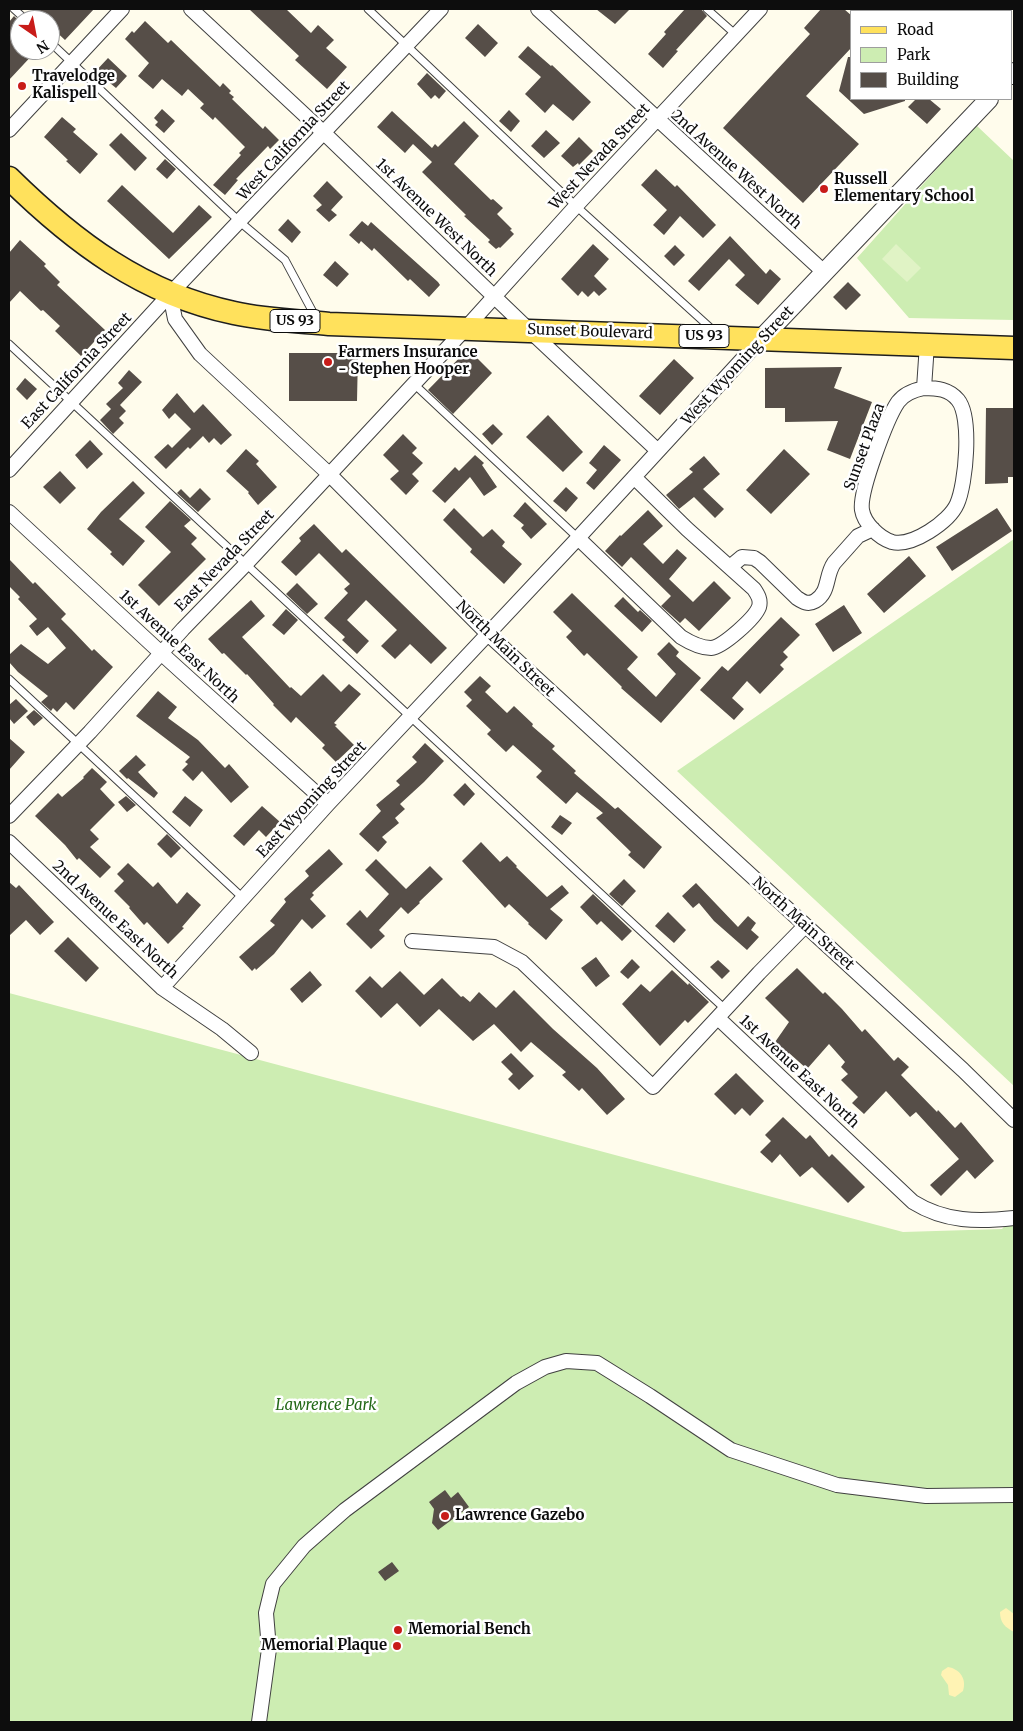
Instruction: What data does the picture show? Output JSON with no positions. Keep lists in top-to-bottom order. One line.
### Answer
{"streets":{"main road":["US 93","Sunset Boulevard"],"street":["West California Street","West Nevada Street","2nd Avenue West North","1st Avenue West North","West Wyoming Street","East California Street","Sunset Plaza","East Nevada Street","1st Avenue East North","North Main Street","East Wyoming Street","2nd Avenue East North"]},"crossings":[["West California Street","1st Avenue West North"],["West California Street","US 93"],["West California Street","Sunset Boulevard"],["West California Street","East California Street"],["West California Street","North Main Street"],["West Nevada Street","2nd Avenue West North"],["West Nevada Street","1st Avenue West North"],["West Nevada Street","Sunset Boulevard"],["West Nevada Street","East Nevada Street"],["2nd Avenue West North","West Wyoming Street"],["1st Avenue West North","Sunset Boulevard"],["1st Avenue West North","West Wyoming Street"],["US 93","Sunset Boulevard"],["US 93","East California Street"],["US 93","North Main Street"],["Sunset Boulevard","West Wyoming Street"],["Sunset Boulevard","East California Street"],["Sunset Boulevard","East Nevada Street"],["Sunset Boulevard","North Main Street"],["West Wyoming Street","North Main Street"],["West Wyoming Street","East Wyoming Street"],["East California Street","North Main Street"],["East Nevada Street","1st Avenue East North"],["East Nevada Street","North Main Street"],["1st Avenue East North","East Wyoming Street"],["North Main Street","East Wyoming Street"],["East Wyoming Street","2nd Avenue East North"]],"parks":["Lawrence Park"],"places":["Travelodge Kalispell","Russell Elementary School","Farmers Insurance - Stephen Hooper","Lawrence Gazebo","Memorial Bench","Memorial Plaque"],"legend":["Road","Park","Building"],"north":"bottom right"}
